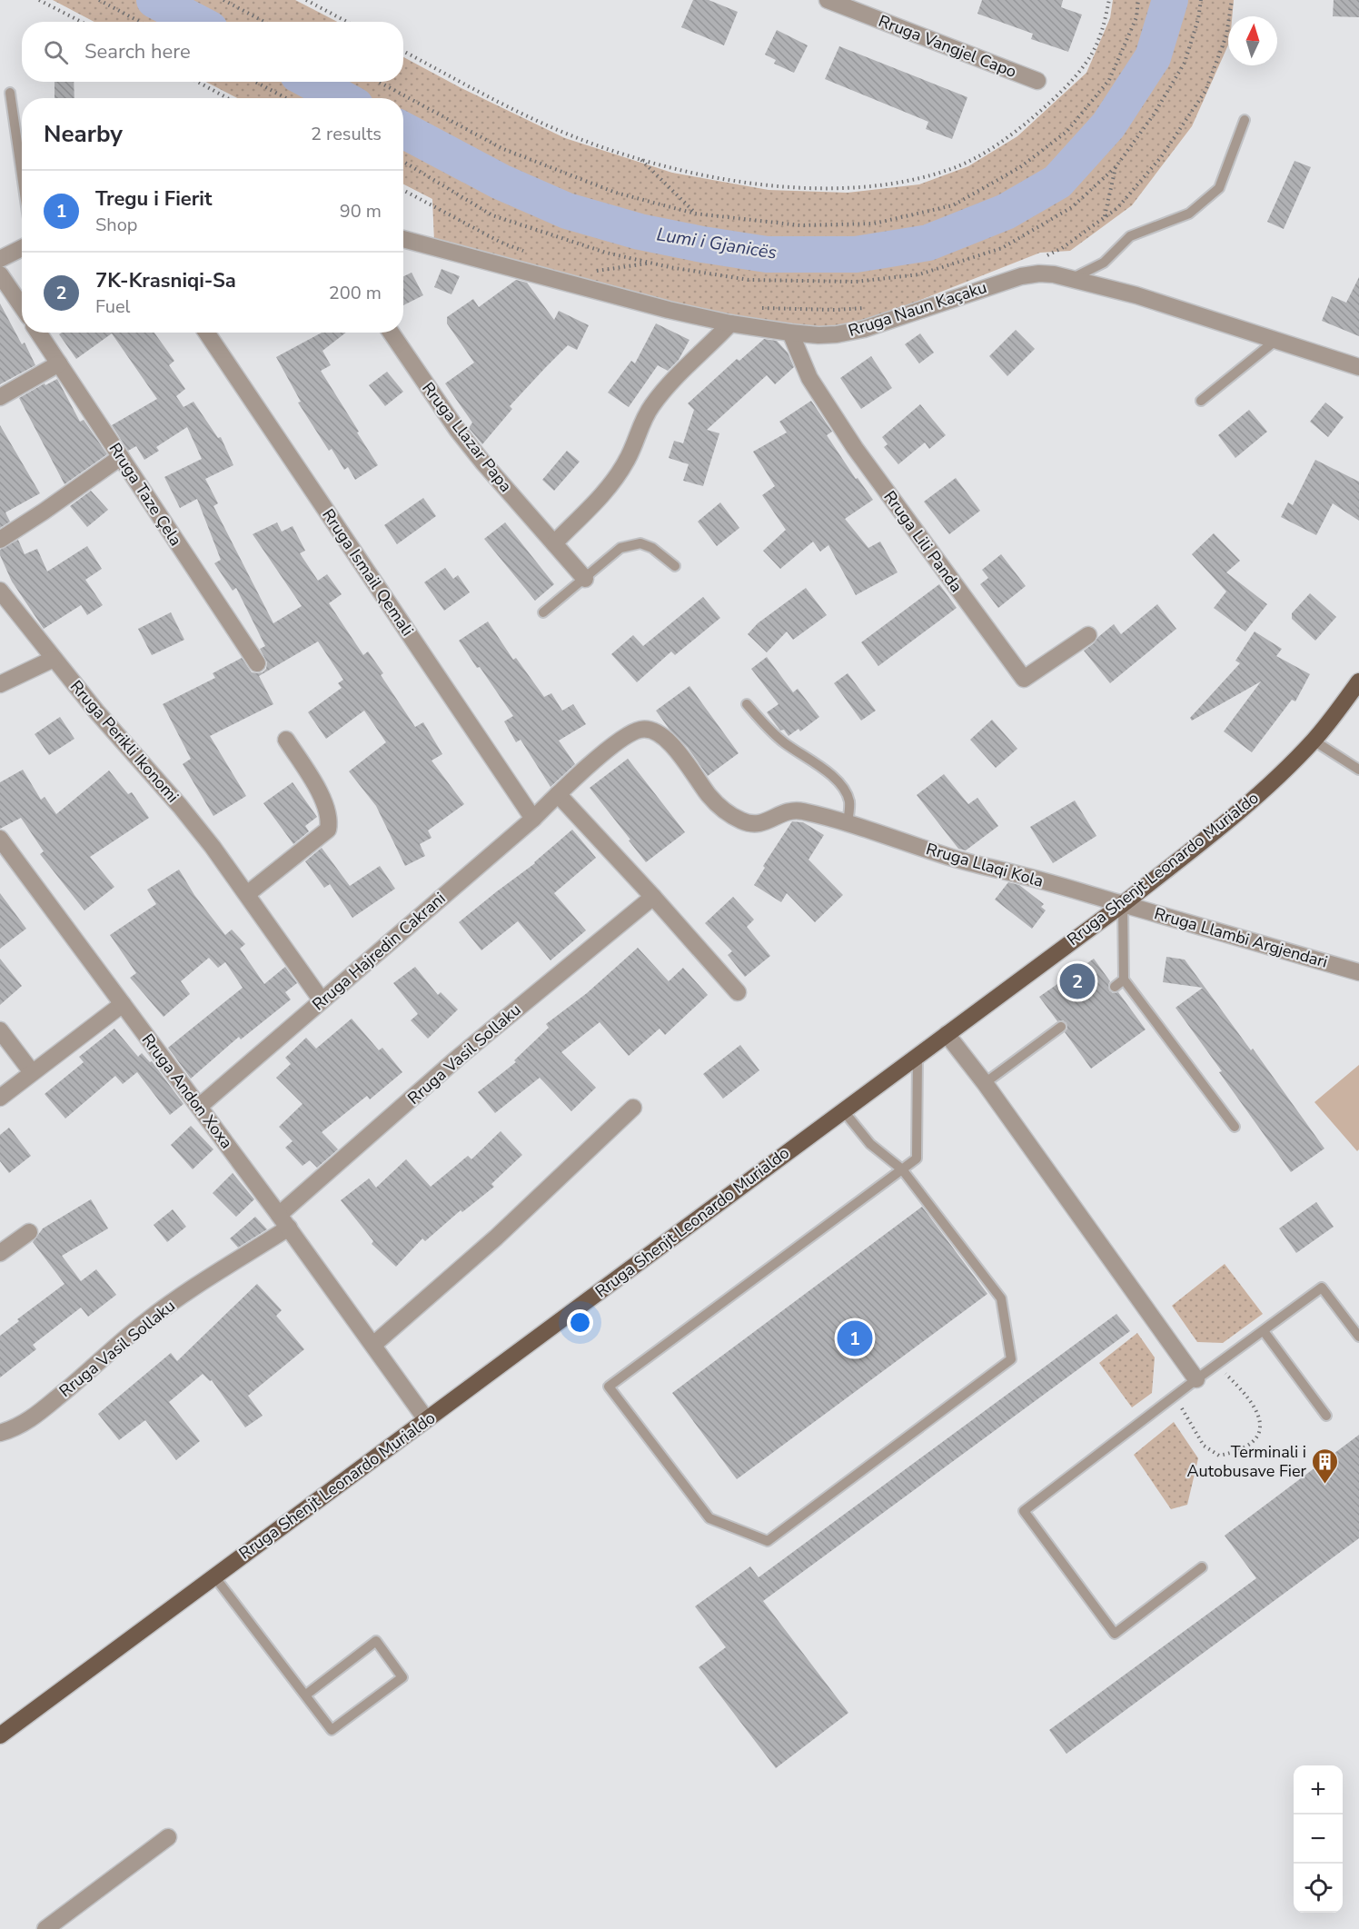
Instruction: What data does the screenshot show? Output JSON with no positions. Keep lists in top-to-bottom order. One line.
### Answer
{"streets":{"main road":["Rruga Shenjt Leonardo Murialdo"],"street":["Rruga Vangjel Capo","Rruga Naun Kaçaku","Rruga Llazar Papa","Rruga Taze Çela","Rruga Lili Panda","Rruga Ismail Qemali","Rruga Perikli Ikonomi","Rruga Llaqi Kola","Rruga Llambi Argjendari","Rruga Hajredin Cakrani","Rruga Vasil Sollaku","Rruga Andon Xoxa"]},"crossings":[["Rruga Naun Kaçaku","Rruga Lili Panda"],["Rruga Ismail Qemali","Rruga Hajredin Cakrani"],["Rruga Perikli Ikonomi","Rruga Hajredin Cakrani"],["Rruga Llaqi Kola","Rruga Shenjt Leonardo Murialdo"],["Rruga Llaqi Kola","Rruga Llambi Argjendari"],["Rruga Llaqi Kola","Rruga Hajredin Cakrani"],["Rruga Shenjt Leonardo Murialdo","Rruga Llambi Argjendari"],["Rruga Shenjt Leonardo Murialdo","Rruga Andon Xoxa"],["Rruga Hajredin Cakrani","Rruga Andon Xoxa"],["Rruga Vasil Sollaku","Rruga Andon Xoxa"]],"water":["Lumi i Gjanicës"],"places":{"building":["Terminali i Autobusave Fier"]},"north":"top","page":{"search":"Search here","heading":["Nearby","2 results"],"list":[{"mark":"1","name":"Tregu i Fierit","note":"Shop","value":"90 m"},{"mark":"2","name":"7K-Krasniqi-Sa","note":"Fuel","value":"200 m"}],"pins":["2","1"],"map_buttons":["+","−"]}}
